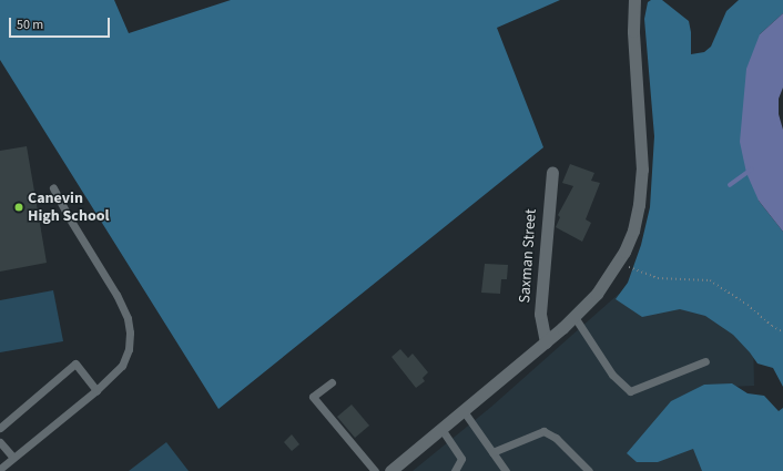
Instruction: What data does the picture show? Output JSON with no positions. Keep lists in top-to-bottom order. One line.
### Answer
{"streets":{"street":["Saxman Street"]},"places":["Canevin High School"],"scale_bar":"50 m"}
